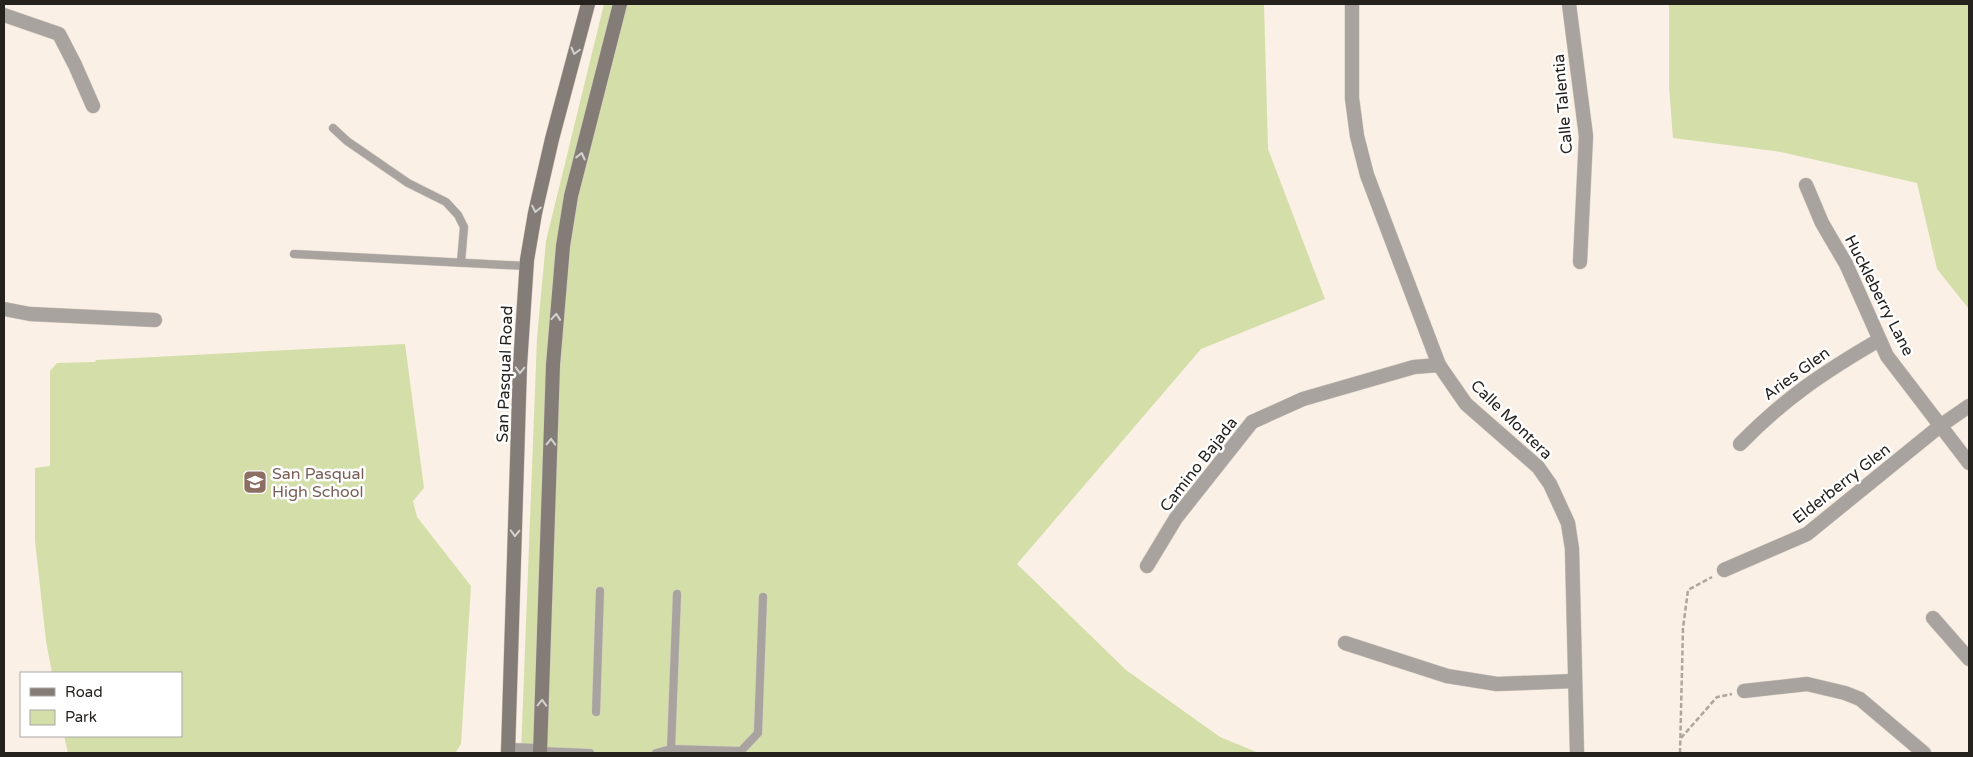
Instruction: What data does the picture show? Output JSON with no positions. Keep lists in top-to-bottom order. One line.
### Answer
{"streets":{"main road":["San Pasqual Road"],"street":["Calle Talentia","Huckleberry Lane","Aries Glen","Calle Montera","Camino Bajada","Elderberry Glen"]},"crossings":[["Huckleberry Lane","Aries Glen"],["Huckleberry Lane","Elderberry Glen"],["Calle Montera","Camino Bajada"]],"places":{"school or university":["San Pasqual High School"]},"legend":["Road","Park"]}
